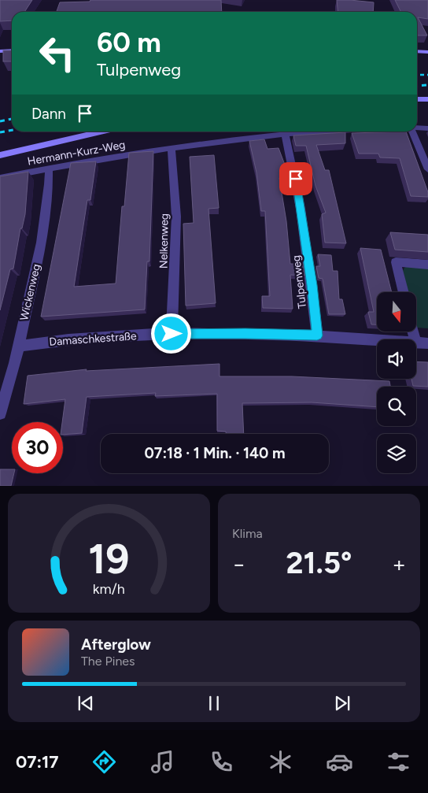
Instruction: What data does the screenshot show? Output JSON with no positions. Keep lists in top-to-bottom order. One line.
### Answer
{"streets":{"street":["Hermann-Kurz-Weg","Nelkenweg","Tulpenweg","Wickenweg","Damaschkestraße"]},"crossings":[["Hermann-Kurz-Weg","Nelkenweg"],["Hermann-Kurz-Weg","Tulpenweg"],["Hermann-Kurz-Weg","Wickenweg"],["Nelkenweg","Damaschkestraße"],["Tulpenweg","Damaschkestraße"],["Wickenweg","Damaschkestraße"]],"north":"bottom","page":{"turn":["60 m","Tulpenweg"],"then":"Dann","limit":"30","trip":"07:18 · 1 Min. · 140 m","tile":"Klima","heat":["−","21.5°","+"],"song":["Afterglow","The Pines"],"tabs":"07:17","gauge":["19","km/h"]}}
